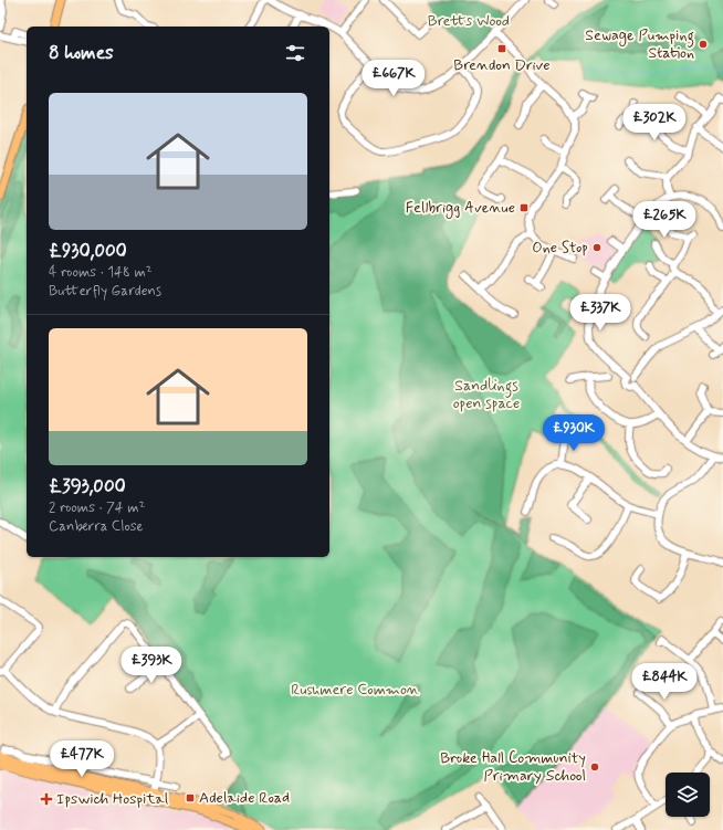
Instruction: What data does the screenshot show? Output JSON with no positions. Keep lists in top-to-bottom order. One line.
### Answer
{"parks":["Bretts Wood","Sandlings open space","Rushmere Common"],"places":{"other":["Sewage Pumping Station","One Stop","Broke Hall Community Primary School"],"transit":["Brendon Drive","Fellbrigg Avenue","Adelaide Road"],"health":["Ipswich Hospital"]},"page":{"heading":"8 homes","price":["£667K","£302K","£265K","£337K","£930K","£393K","£844K","£477K"],"list":[{"name":"£930,000","note":"4 rooms · 148 m² · Butterfly Gardens"},{"name":"£393,000","note":"2 rooms · 74 m² · Canberra Close"}]}}
